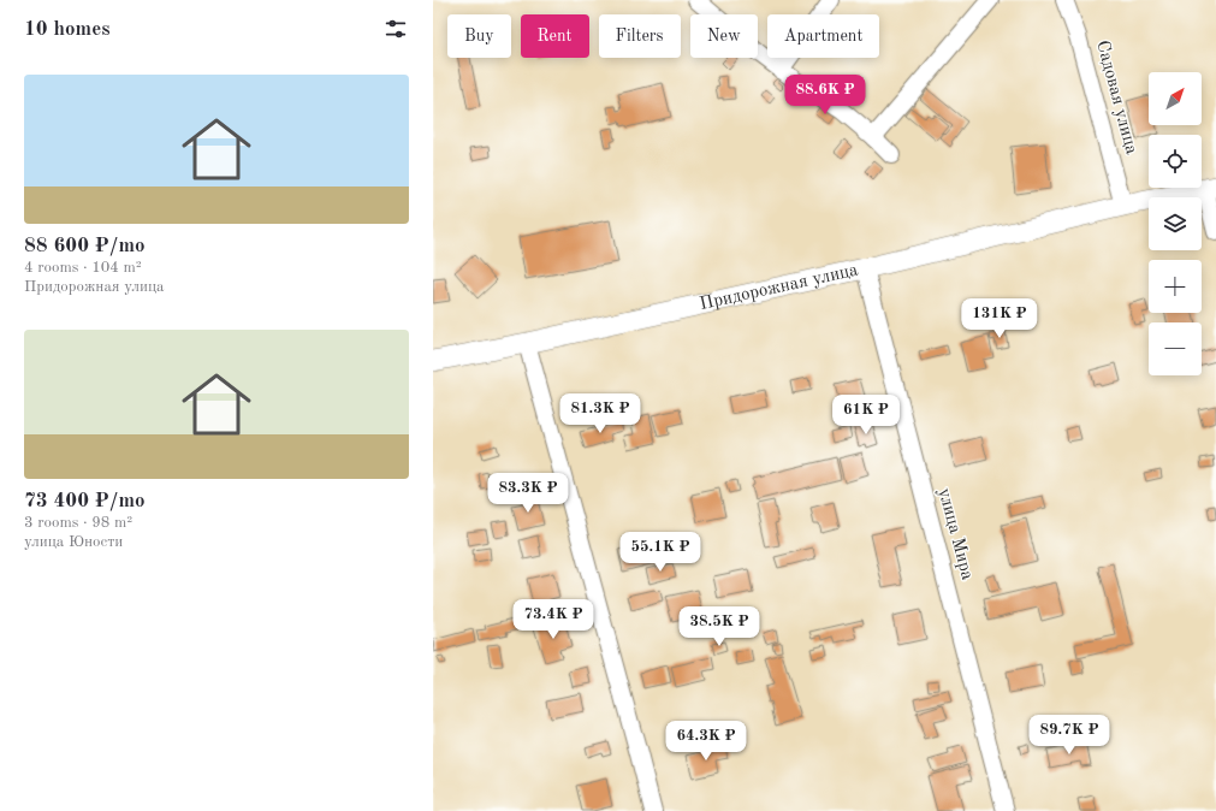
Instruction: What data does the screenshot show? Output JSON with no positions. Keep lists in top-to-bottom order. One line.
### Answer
{"streets":{"street":["Садовая улица","Придорожная улица","улица Мира"]},"crossings":[["Садовая улица","Придорожная улица"],["Придорожная улица","улица Мира"]],"north":"top right","page":{"heading":"10 homes","chip":["Buy","Rent","Filters","New","Apartment"],"list":[{"name":"88 600 ₽/mo","note":"4 rooms · 104 m² · Придорожная улица"},{"name":"73 400 ₽/mo","note":"3 rooms · 98 m² · улица Юности"}],"map_buttons":["+","−"],"price":["88.6K ₽","131K ₽","81.3K ₽","61K ₽","83.3K ₽","55.1K ₽","73.4K ₽","38.5K ₽","89.7K ₽","64.3K ₽"]}}
